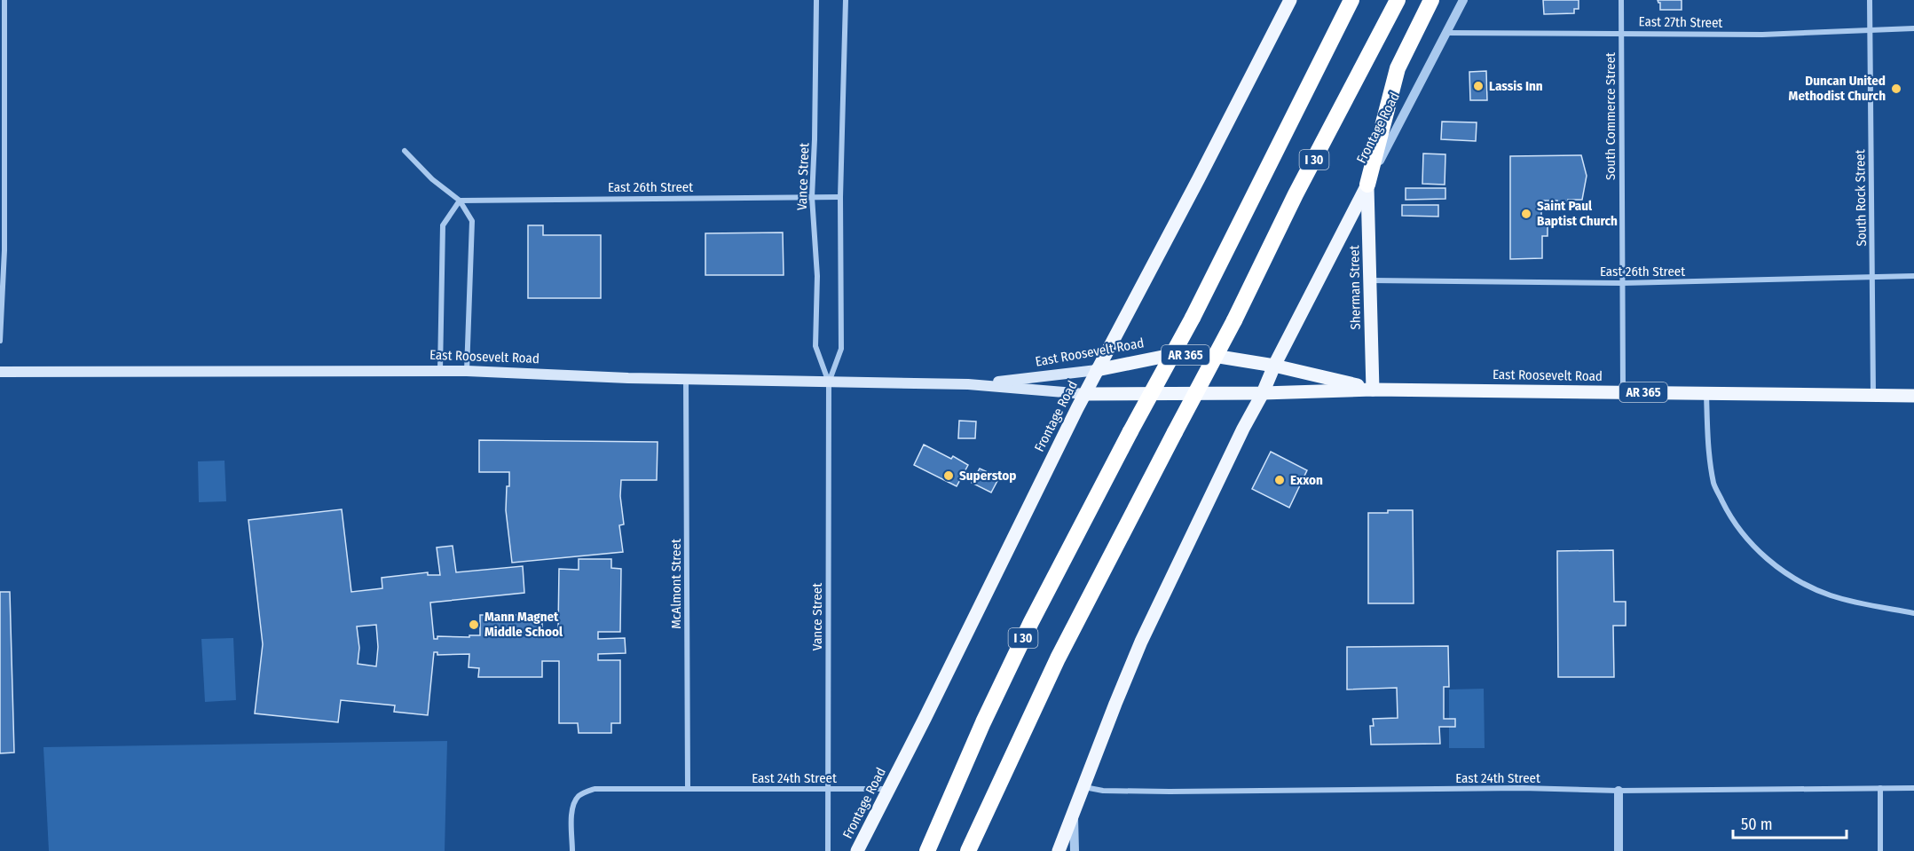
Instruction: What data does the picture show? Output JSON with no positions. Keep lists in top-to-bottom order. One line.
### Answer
{"streets":{"highway":["I 30"],"main road":["Frontage Road","Sherman Street","East Roosevelt Road","AR 365"],"street":["East 27th Street","South Commerce Street","Vance Street","East 26th Street","South Rock Street","McAlmont Street","East 24th Street"]},"crossings":[["East 27th Street","South Commerce Street"],["East 27th Street","Frontage Road"],["East 27th Street","South Rock Street"],["South Commerce Street","East 26th Street"],["South Commerce Street","East Roosevelt Road"],["Frontage Road","Sherman Street"],["Frontage Road","East Roosevelt Road"],["Frontage Road","East 24th Street"],["Vance Street","East 26th Street"],["Vance Street","East Roosevelt Road"],["Vance Street","East 24th Street"],["East 26th Street","South Rock Street"],["East 26th Street","Sherman Street"],["South Rock Street","East Roosevelt Road"],["Sherman Street","East Roosevelt Road"],["East Roosevelt Road","McAlmont Street"],["McAlmont Street","East 24th Street"]],"places":["Lassis Inn","Duncan United Methodist Church","Saint Paul Baptist Church","Superstop","Exxon","Mann Magnet Middle School"],"scale_bar":"50 m"}
